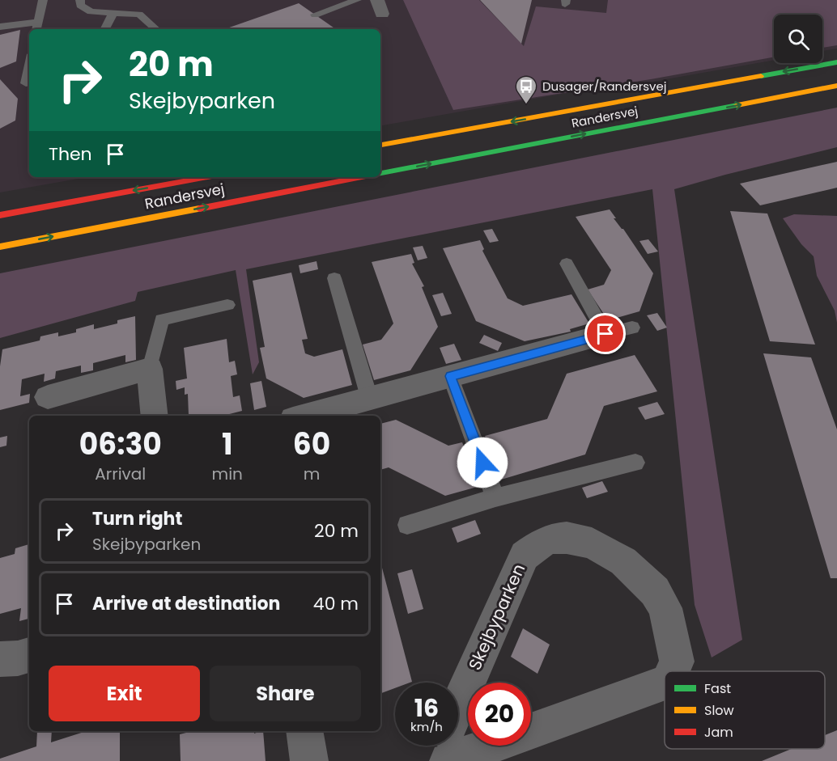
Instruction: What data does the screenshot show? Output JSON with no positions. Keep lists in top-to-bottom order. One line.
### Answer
{"streets":{"main road":["Randersvej"],"street":["Skejbyparken"]},"places":{"bus stop":["Dusager/Randersvej"]},"legend":["Fast","Slow","Jam"],"page":{"turn":["20 m","Skejbyparken"],"then":"Then","eta":["06:30","Arrival","1","min","60","m"],"list":[{"name":"Turn right","note":"Skejbyparken","value":"20 m"},{"name":"Arrive at destination","value":"40 m"}],"buttons":["Exit","Share"],"speed":"16 km/h","limit":"20"}}
